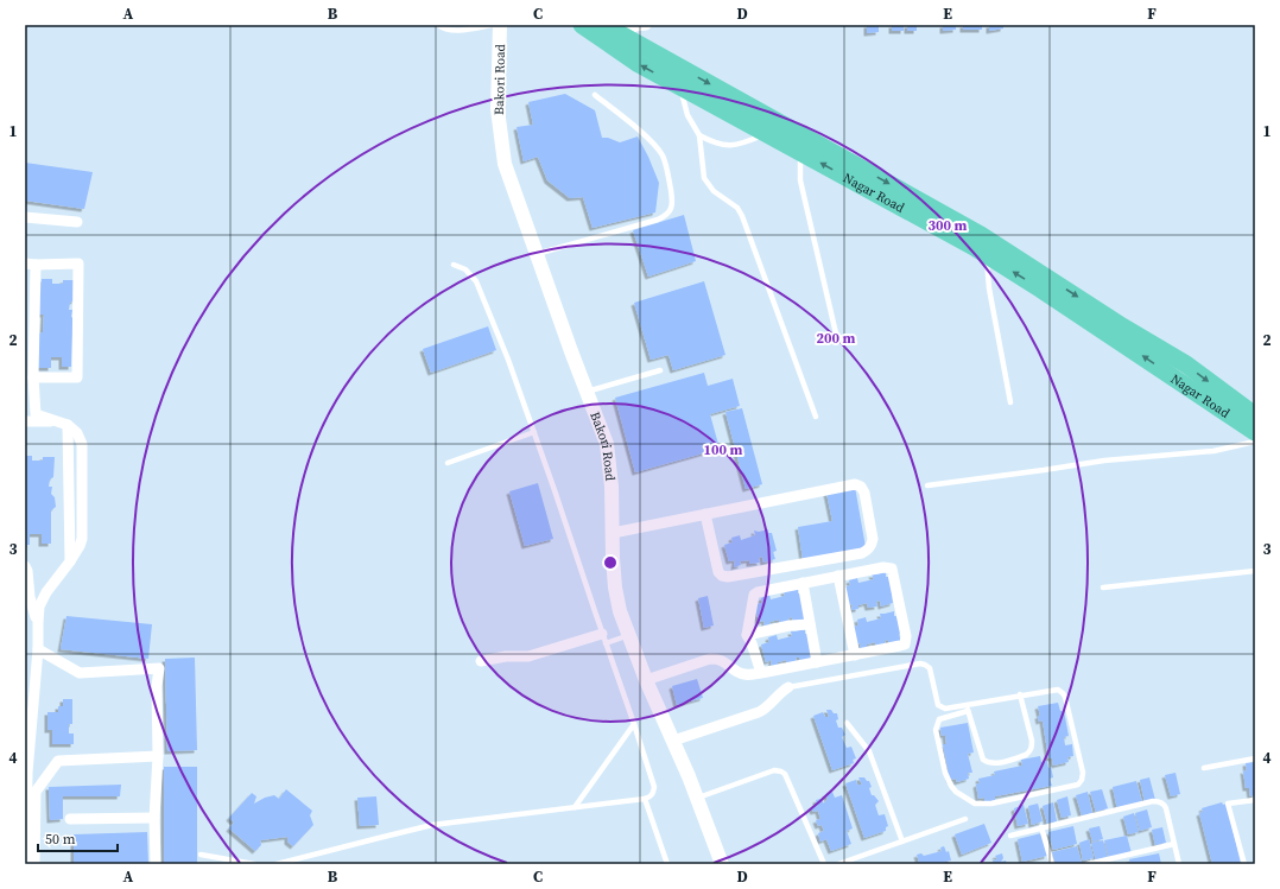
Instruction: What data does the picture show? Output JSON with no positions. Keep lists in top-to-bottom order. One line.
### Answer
{"streets":{"highway":["Nagar Road"],"street":["Bakori Road"]},"scale_bar":"50 m","grid":{"columns":["A","B","C","D","E","F"],"rows":["1","2","3","4"]},"rings":["300 m","200 m","100 m"]}
